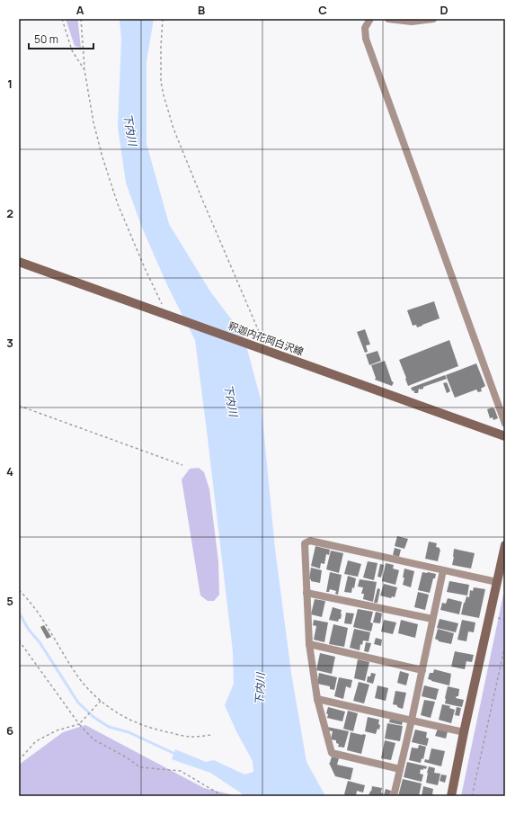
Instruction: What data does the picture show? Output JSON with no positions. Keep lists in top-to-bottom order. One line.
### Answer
{"streets":{"main road":["釈迦内花岡白沢線"]},"water":["下内川"],"scale_bar":"50 m","grid":{"columns":["A","B","C","D"],"rows":["1","2","3","4","5","6"]}}
